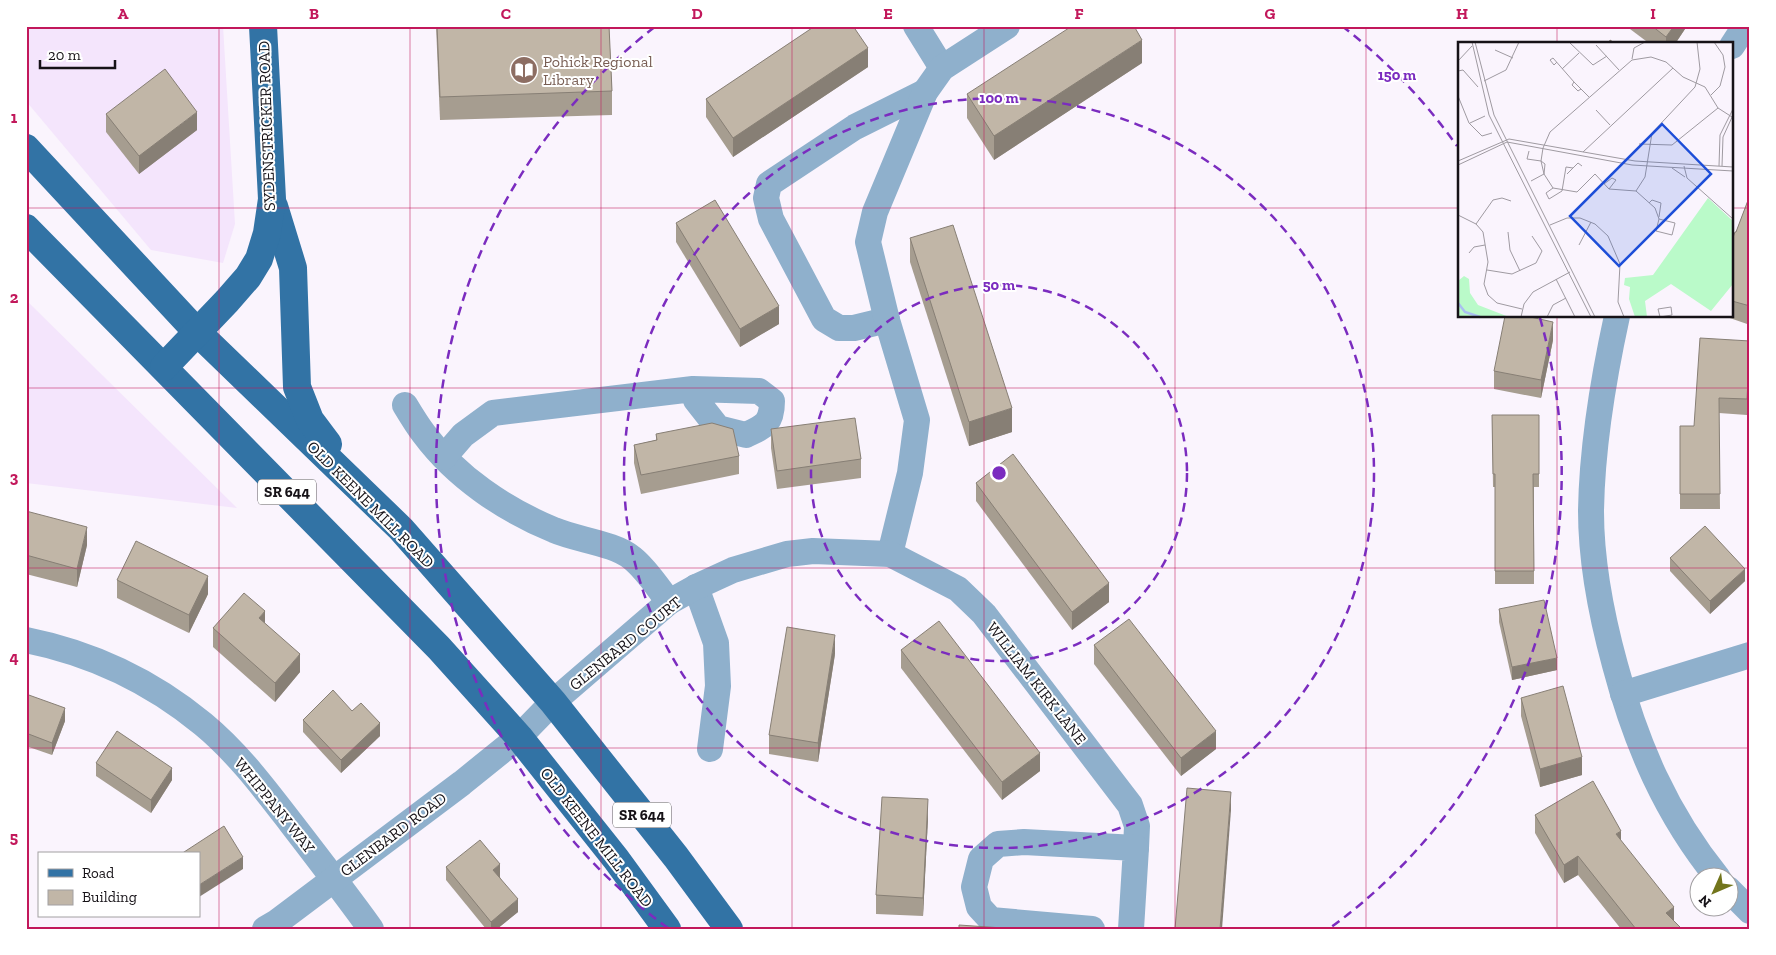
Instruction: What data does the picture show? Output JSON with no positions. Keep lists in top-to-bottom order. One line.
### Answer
{"streets":{"main road":["SYDENSTRICKER ROAD","SR 644","OLD KEENE MILL ROAD"],"street":["GLENBARD COURT","WILLIAM KIRK LANE","WHIPPANY WAY","GLENBARD ROAD"]},"crossings":[["SYDENSTRICKER ROAD","OLD KEENE MILL ROAD"],["OLD KEENE MILL ROAD","GLENBARD COURT"],["OLD KEENE MILL ROAD","GLENBARD ROAD"],["GLENBARD COURT","WILLIAM KIRK LANE"],["GLENBARD COURT","GLENBARD ROAD"],["WHIPPANY WAY","GLENBARD ROAD"]],"places":{"library":["Pohick Regional Library"]},"legend":["Road","Building"],"scale_bar":"20 m","north":"bottom left","grid":{"columns":["A","B","C","D","E","F","G","H","I"],"rows":["1","2","3","4","5"]},"rings":["150 m","100 m","50 m"]}
